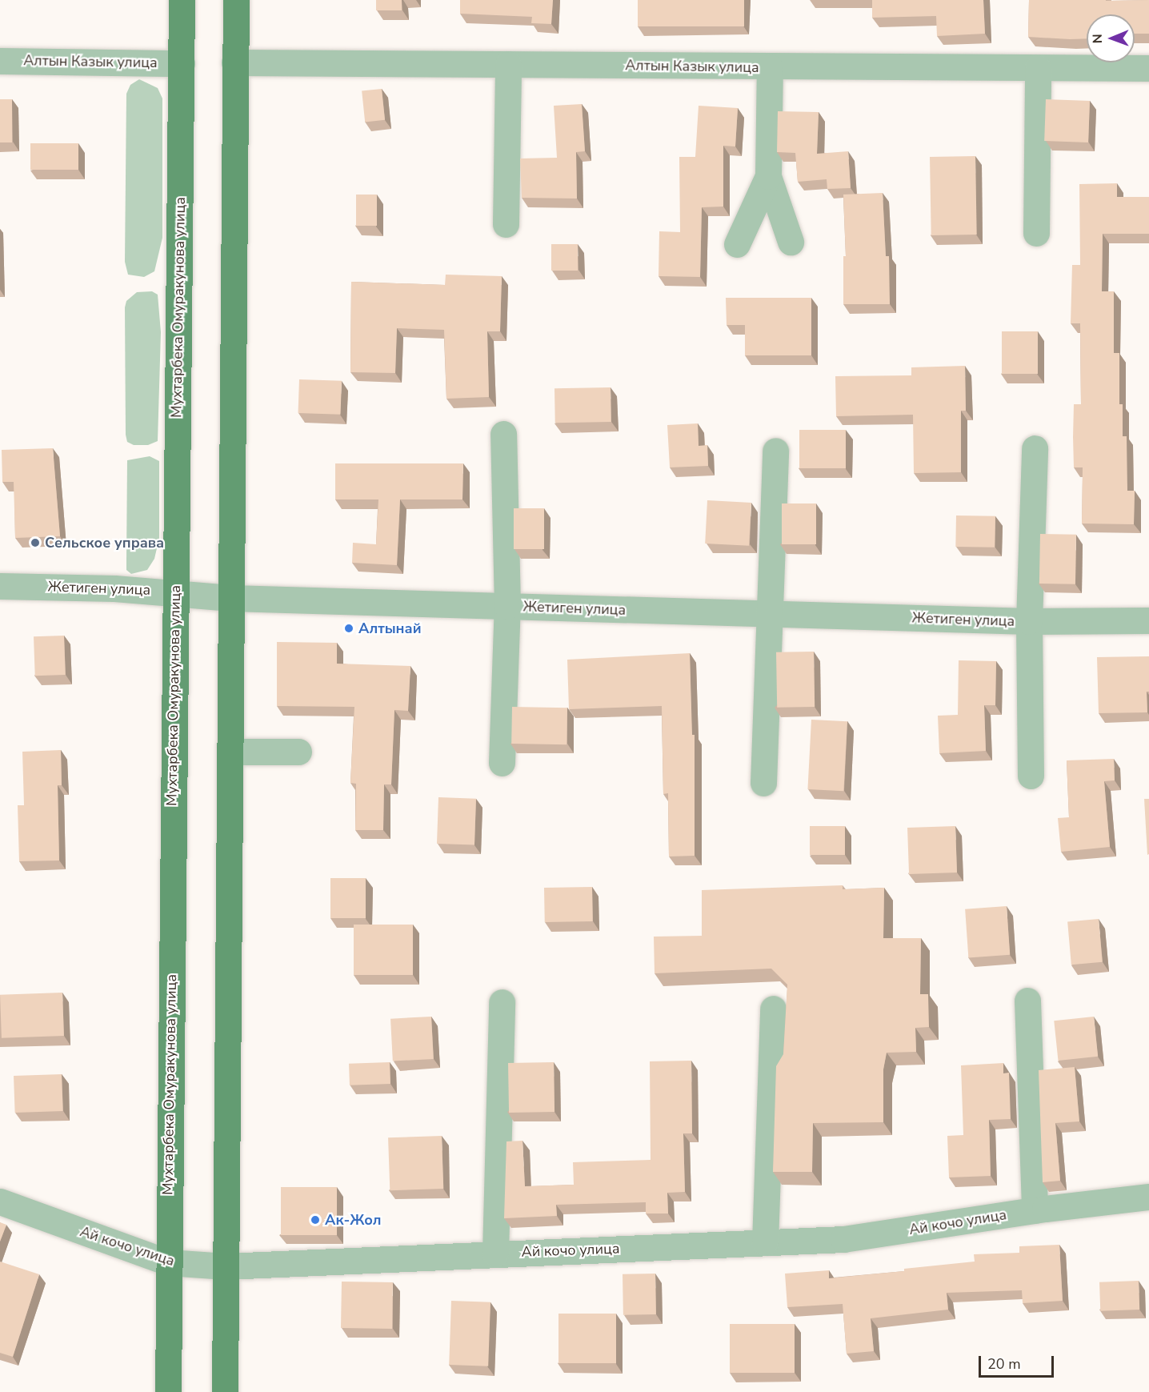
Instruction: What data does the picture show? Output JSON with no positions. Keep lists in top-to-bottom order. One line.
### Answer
{"streets":{"main road":["Мухтарбека Омуракунова улица"],"street":["Алтын Казык улица","Жетиген улица","Ай кочо улица"]},"crossings":[["Алтын Казык улица","Мухтарбека Омуракунова улица"],["Мухтарбека Омуракунова улица","Жетиген улица"],["Мухтарбека Омуракунова улица","Ай кочо улица"]],"places":["Сельское управа","Алтынай","Ак-Жол"],"scale_bar":"20 m","north":"left"}
